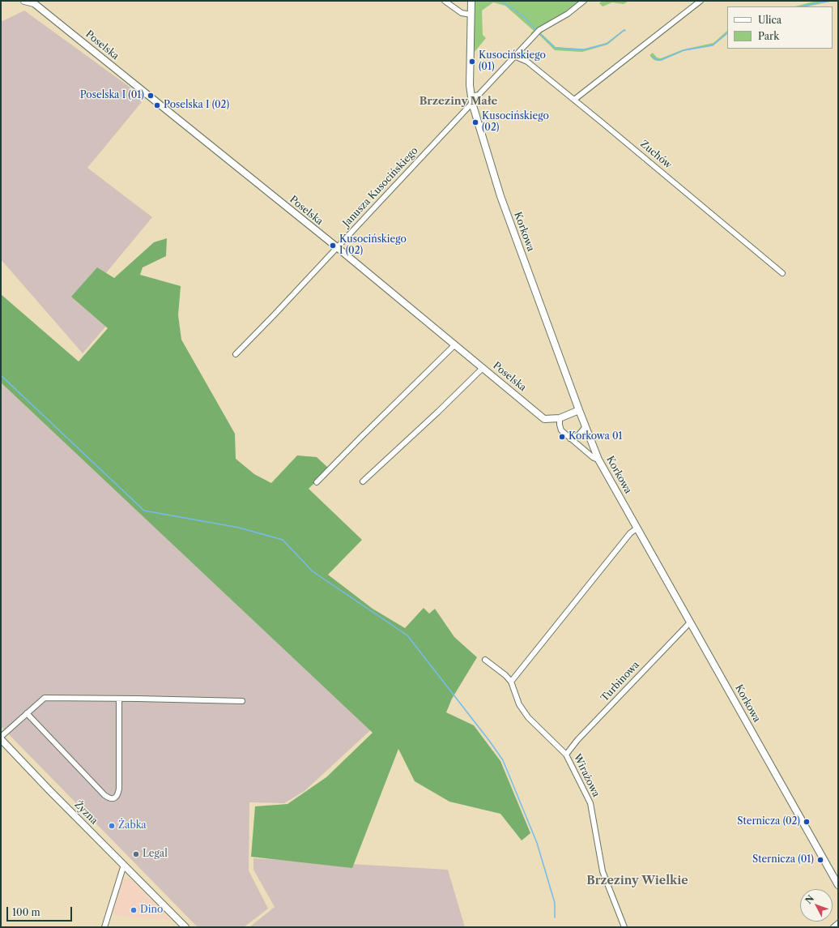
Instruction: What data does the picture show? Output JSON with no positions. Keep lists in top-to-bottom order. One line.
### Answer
{"streets":{"street":["Poselska","Zuchów","Janusza Kusocińskiego","Korkowa","Turbinowa","Wirażowa","Żyzna"]},"crossings":[["Poselska","Janusza Kusocińskiego"],["Poselska","Korkowa"],["Zuchów","Janusza Kusocińskiego"],["Janusza Kusocińskiego","Korkowa"],["Korkowa","Turbinowa"],["Turbinowa","Wirażowa"]],"districts":["Brzeziny Małe","Brzeziny Wielkie"],"places":["Kusocińskiego (01)","Poselska I (01)","Poselska I (02)","Kusocińskiego (02)","Kusocińskiego I (02)","Korkowa 01","Sternicza (02)","Żabka","Legal","Sternicza (01)","Dino"],"legend":["Ulica","Park"],"scale_bar":"100 m","north":"top left"}
